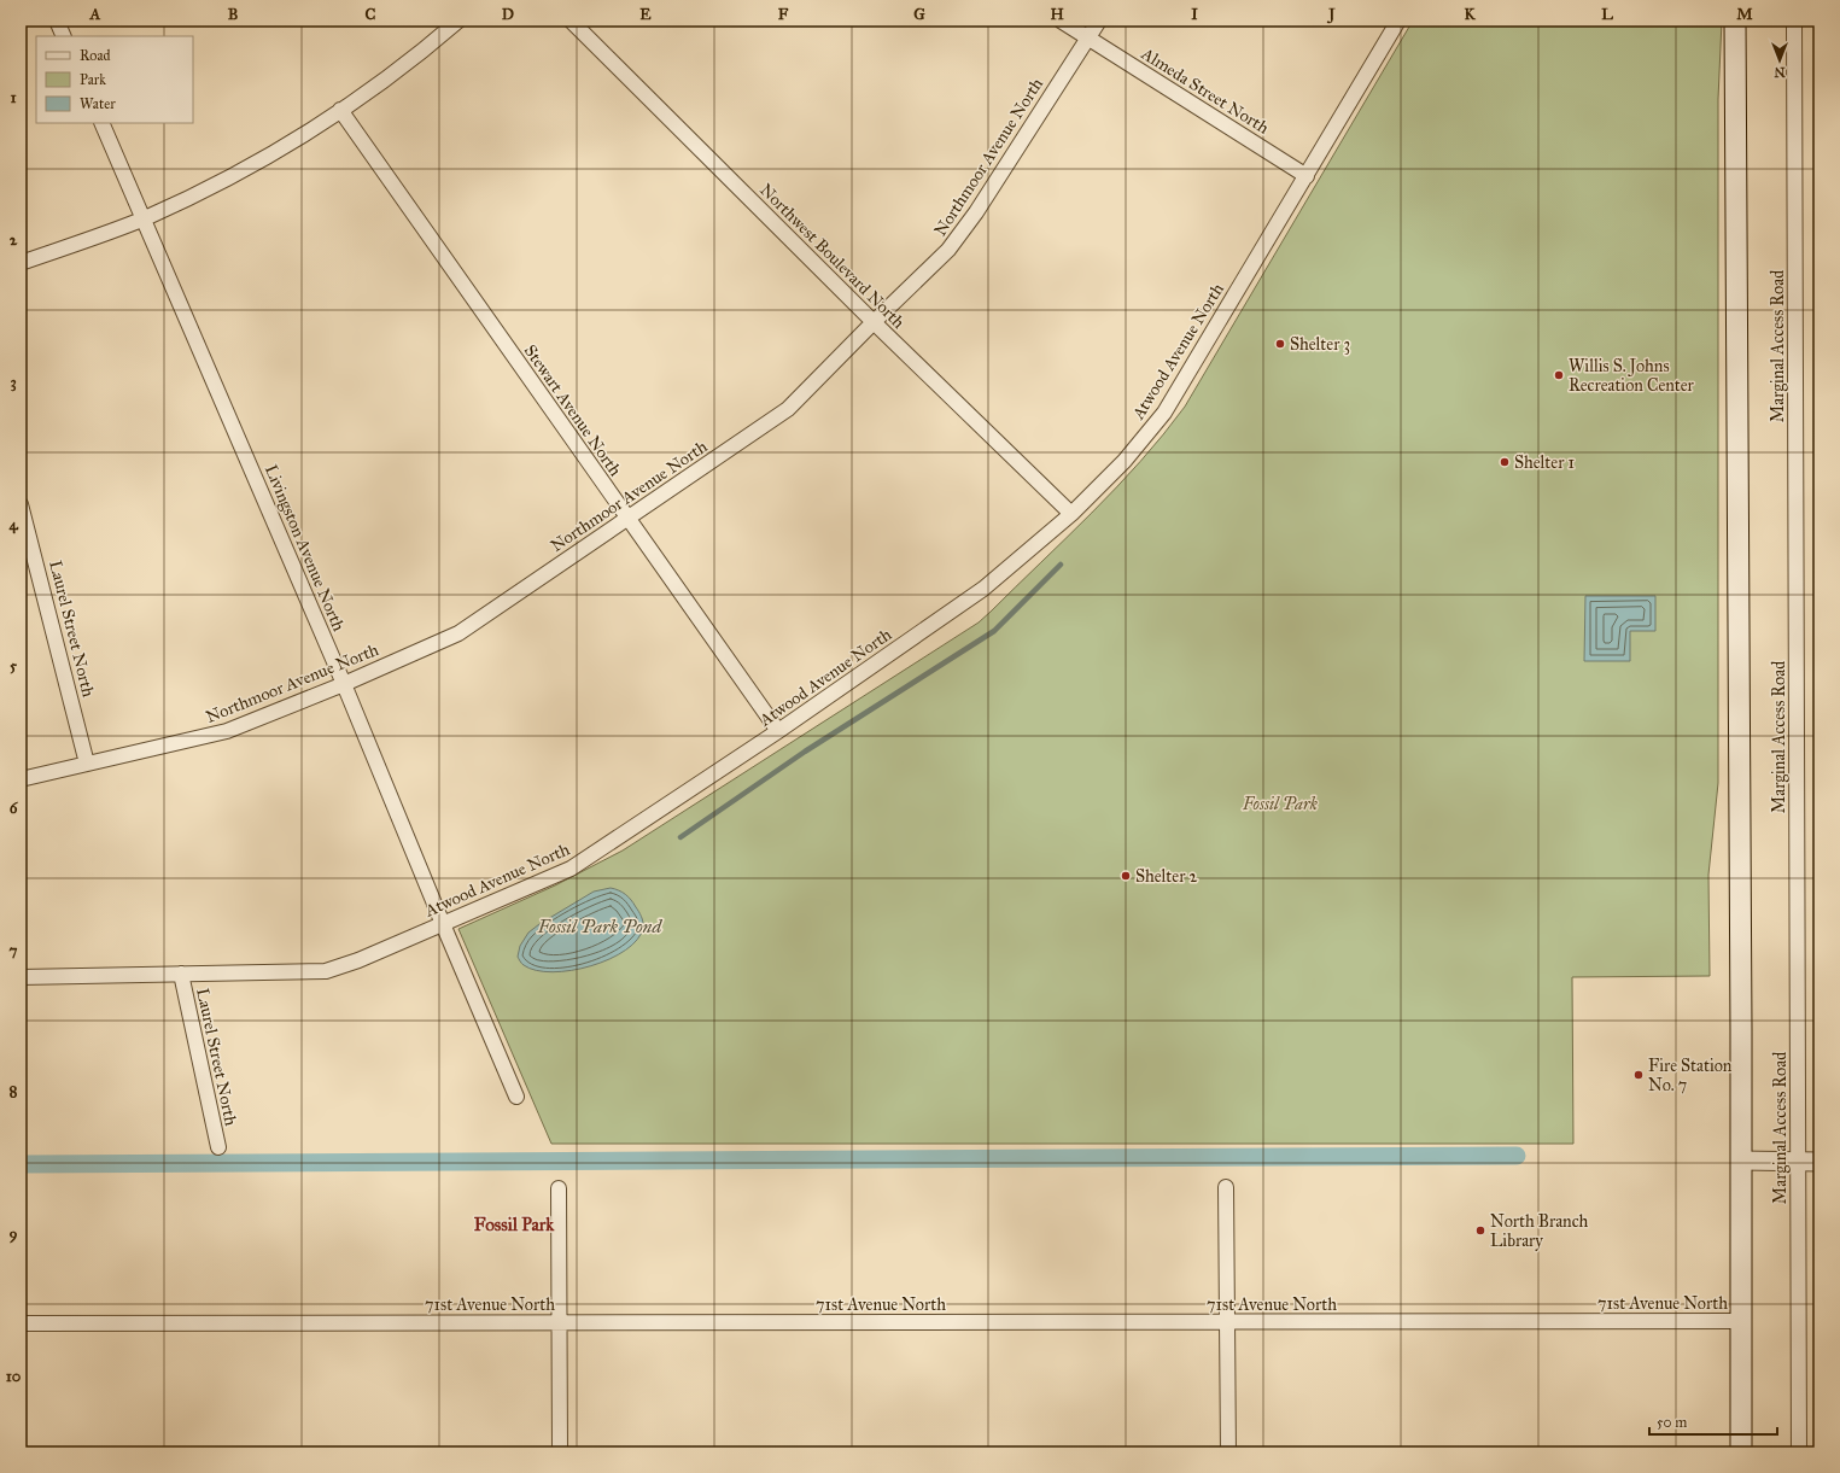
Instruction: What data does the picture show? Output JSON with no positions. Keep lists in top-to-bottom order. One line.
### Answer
{"streets":{"street":["Almeda Street North","Northmoor Avenue North","Northwest Boulevard North","Marginal Access Road","Atwood Avenue North","Stewart Avenue North","Livingston Avenue North","Laurel Street North","71st Avenue North"]},"crossings":[["Almeda Street North","Northmoor Avenue North"],["Almeda Street North","Atwood Avenue North"],["Northmoor Avenue North","Northwest Boulevard North"],["Northmoor Avenue North","Stewart Avenue North"],["Northmoor Avenue North","Livingston Avenue North"],["Northmoor Avenue North","Laurel Street North"],["Northwest Boulevard North","Atwood Avenue North"],["Atwood Avenue North","Stewart Avenue North"],["Atwood Avenue North","Livingston Avenue North"],["Atwood Avenue North","Laurel Street North"]],"districts":["Fossil Park"],"water":["Fossil Park Pond"],"parks":["Fossil Park"],"places":["Shelter 3","Willis S. Johns Recreation Center","Shelter 1","Shelter 2","Fire Station No. 7","North Branch Library"],"legend":["Road","Park","Water"],"scale_bar":"50 m","north":"bottom","grid":{"columns":["A","B","C","D","E","F","G","H","I","J","K","L","M"],"rows":["1","2","3","4","5","6","7","8","9","10"]}}
